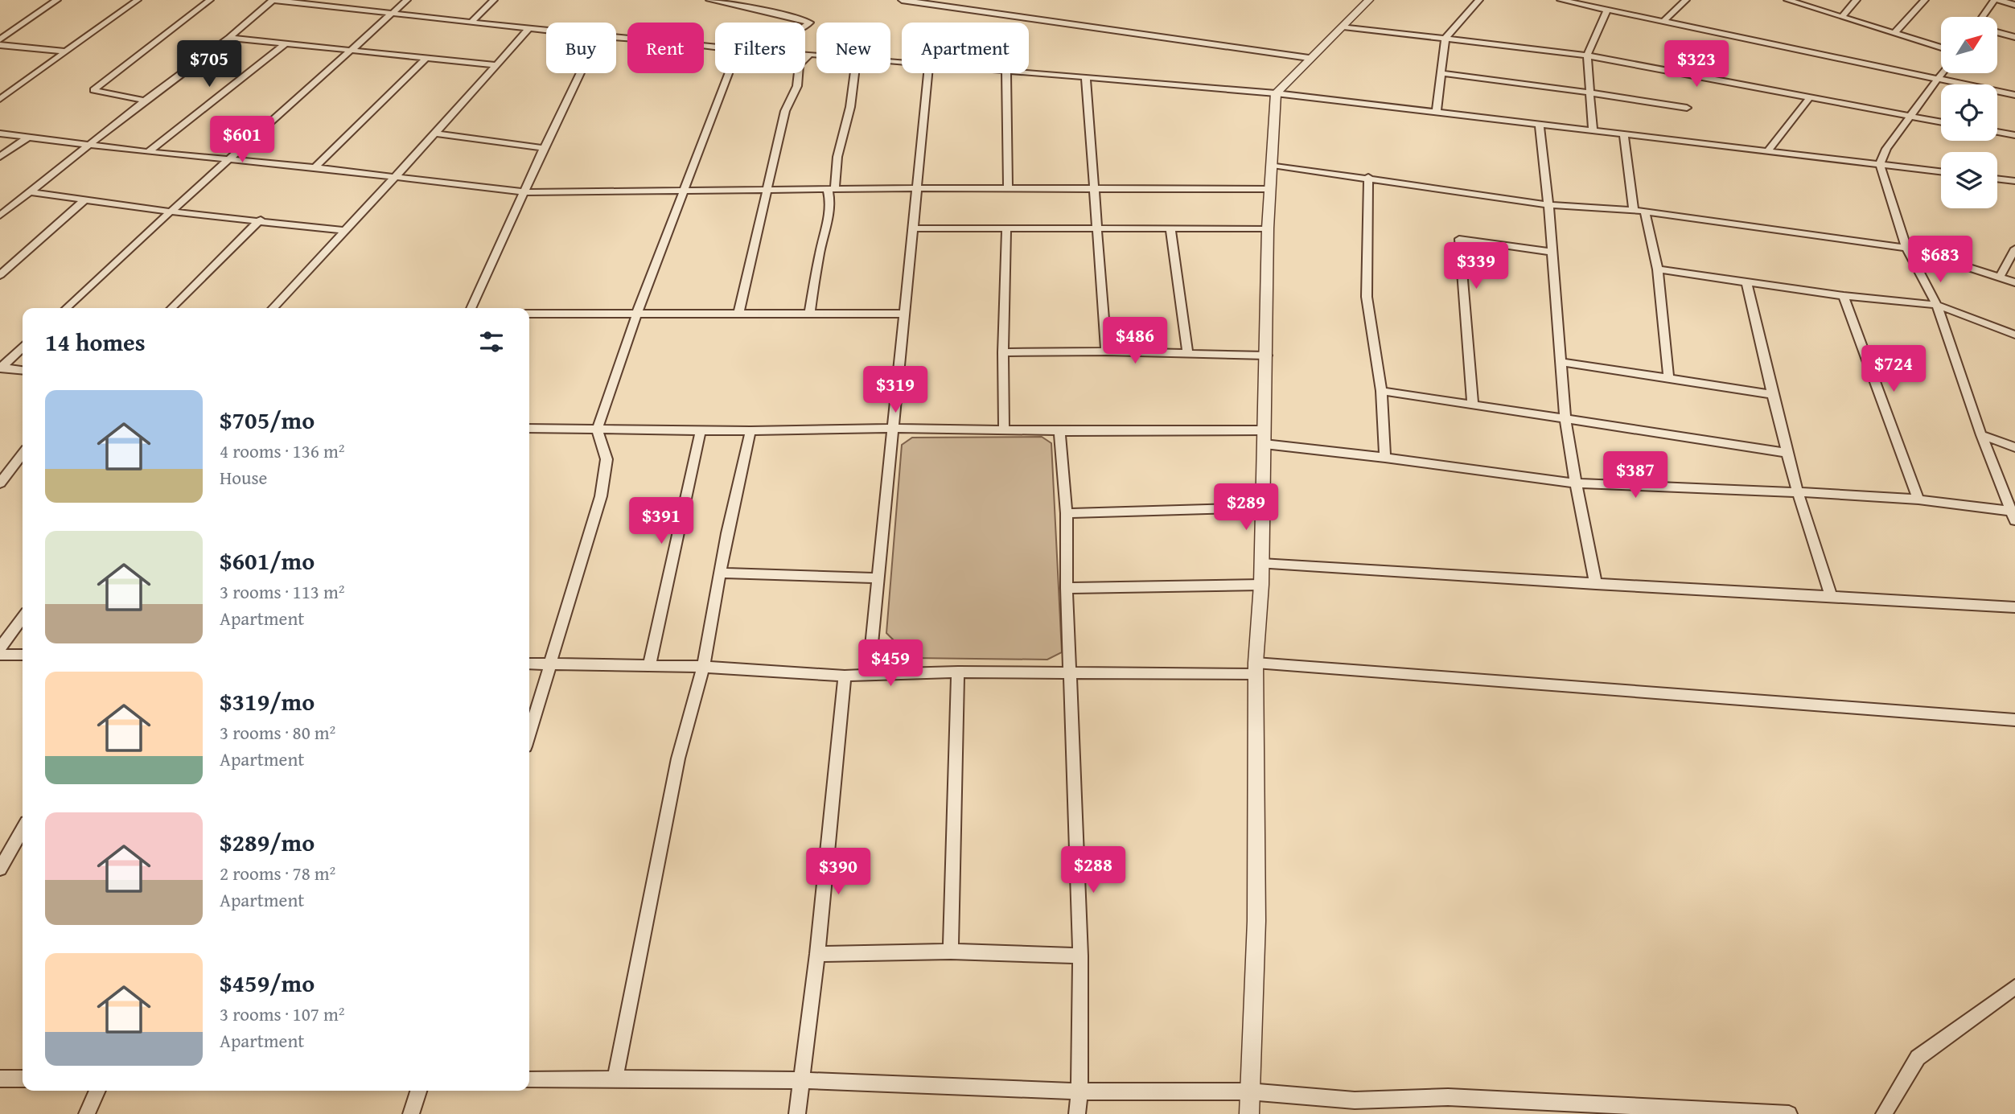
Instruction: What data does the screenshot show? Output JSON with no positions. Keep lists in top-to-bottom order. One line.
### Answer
{"north":"top right","page":{"chip":["Buy","Rent","Filters","New","Apartment"],"price":["$705","$323","$601","$683","$339","$486","$724","$319","$387","$289","$391","$459","$288","$390"],"heading":"14 homes","list":[{"name":"$705/mo","note":"4 rooms · 136 m² · House"},{"name":"$601/mo","note":"3 rooms · 113 m² · Apartment"},{"name":"$319/mo","note":"3 rooms · 80 m² · Apartment"},{"name":"$289/mo","note":"2 rooms · 78 m² · Apartment"},{"name":"$459/mo","note":"3 rooms · 107 m² · Apartment"}]}}
